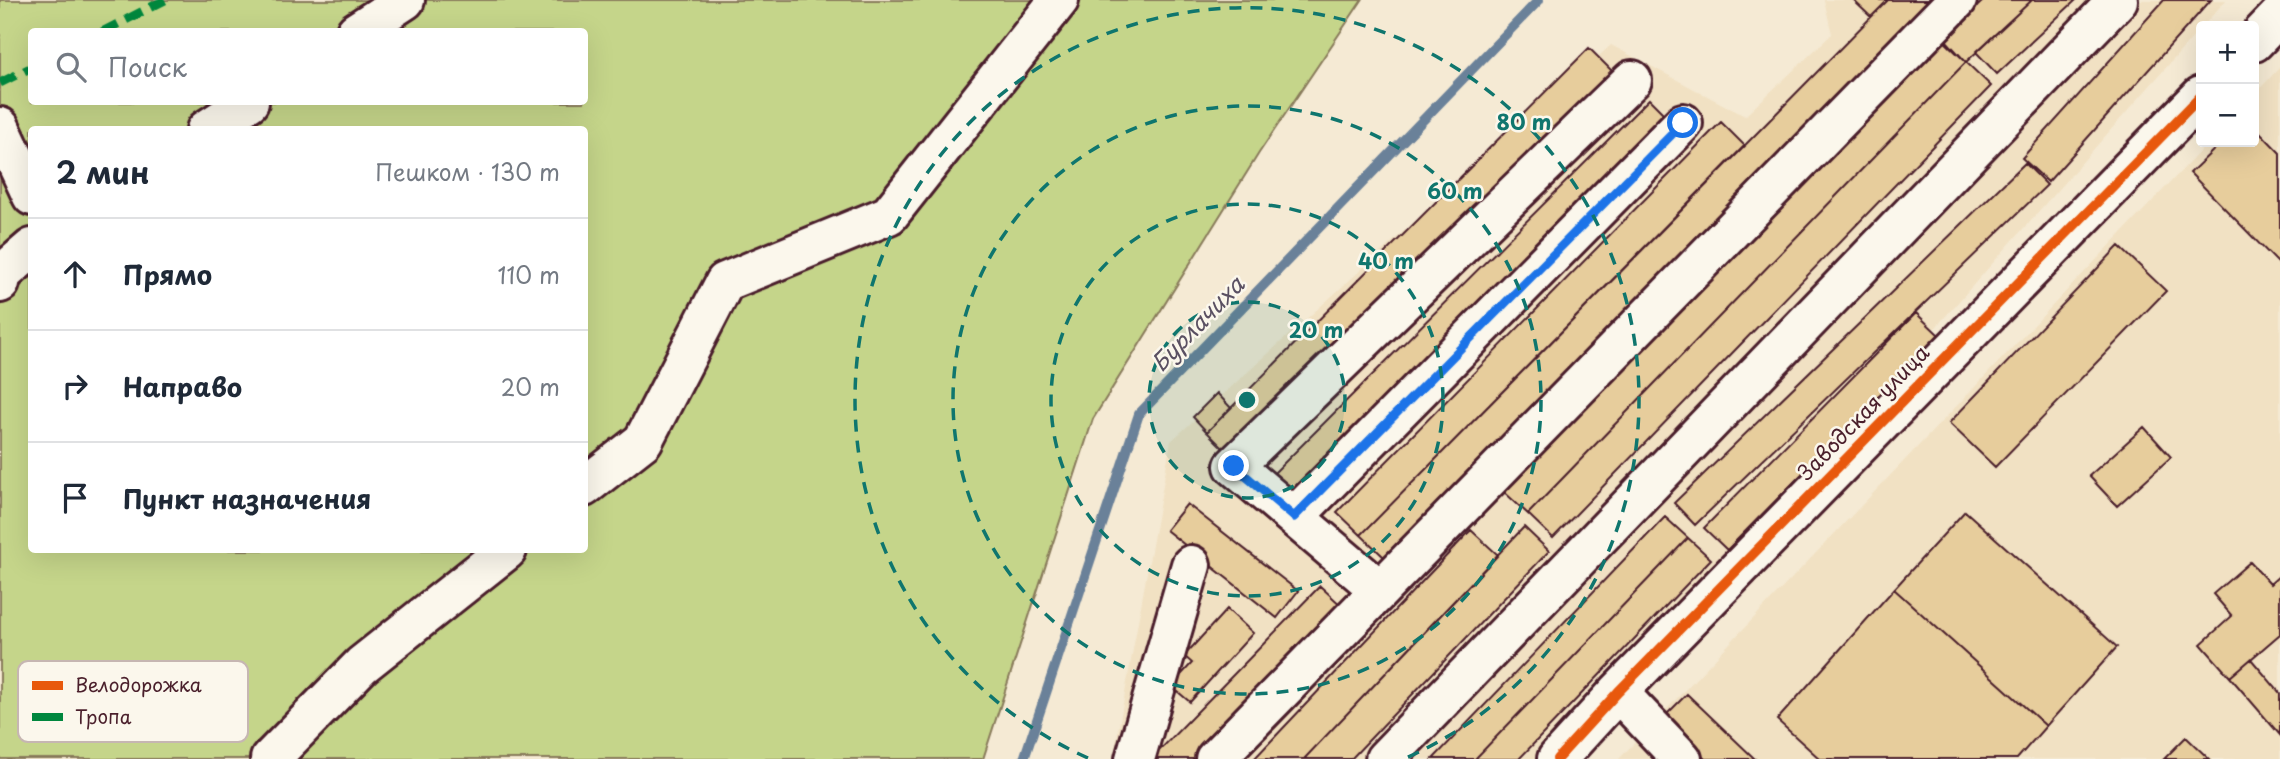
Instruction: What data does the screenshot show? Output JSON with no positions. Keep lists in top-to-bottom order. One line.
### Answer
{"streets":{"street":["Заводская улица"]},"water":["Бурлачиха"],"legend":["Велодорожка","Тропа"],"page":{"map_buttons":["+","−"],"search":"Поиск","heading":["2 мин","Пешком · 130 m"],"list":[["Прямо","110 m"],["Направо","20 m"],"Пункт назначения"]},"rings":["80 m","60 m","40 m","20 m"]}
